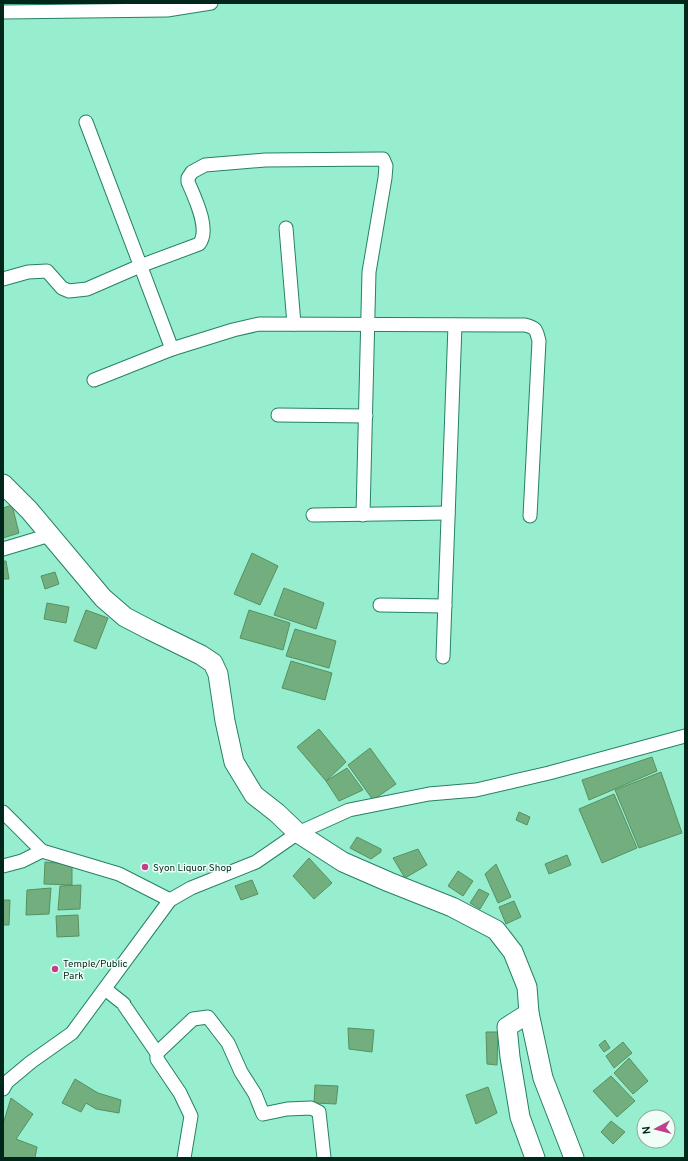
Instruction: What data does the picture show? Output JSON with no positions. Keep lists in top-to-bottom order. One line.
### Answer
{"places":["Syon Liquor Shop","Temple/Public Park"],"north":"left"}
